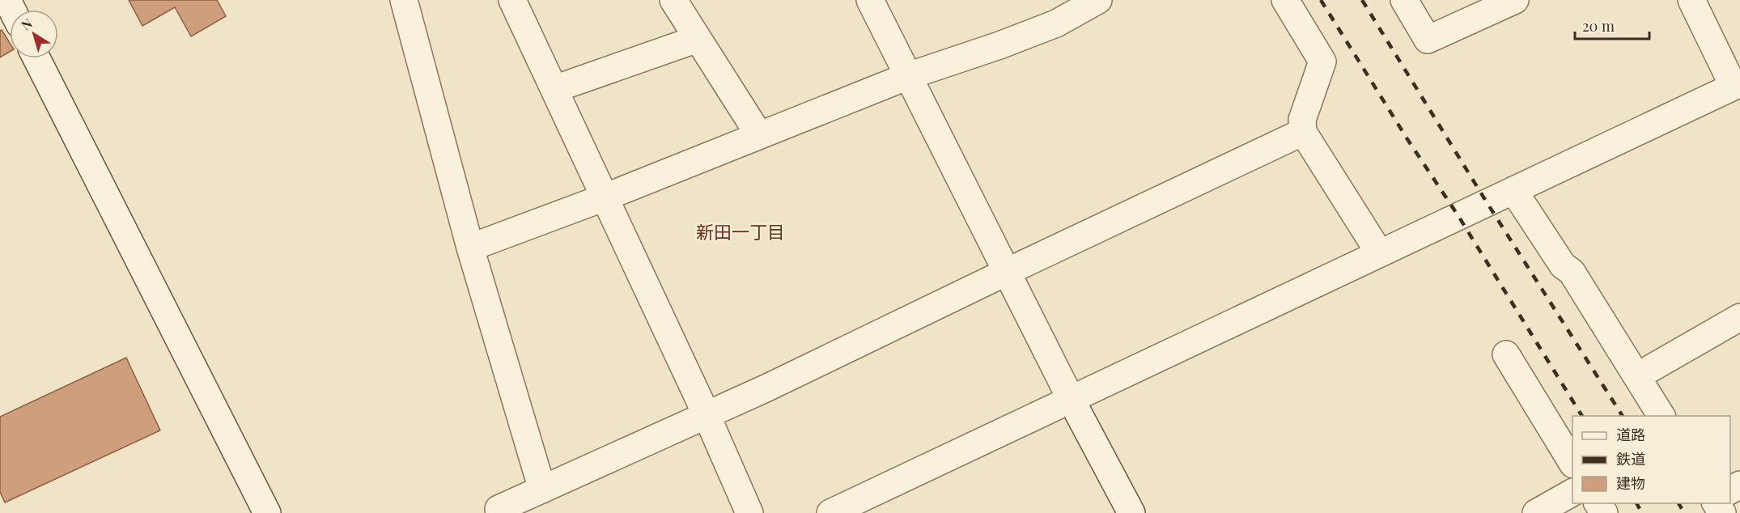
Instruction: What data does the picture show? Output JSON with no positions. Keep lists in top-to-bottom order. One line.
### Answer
{"districts":["新田一丁目"],"legend":["道路","鉄道","建物"],"scale_bar":"20 m","north":"top left"}
